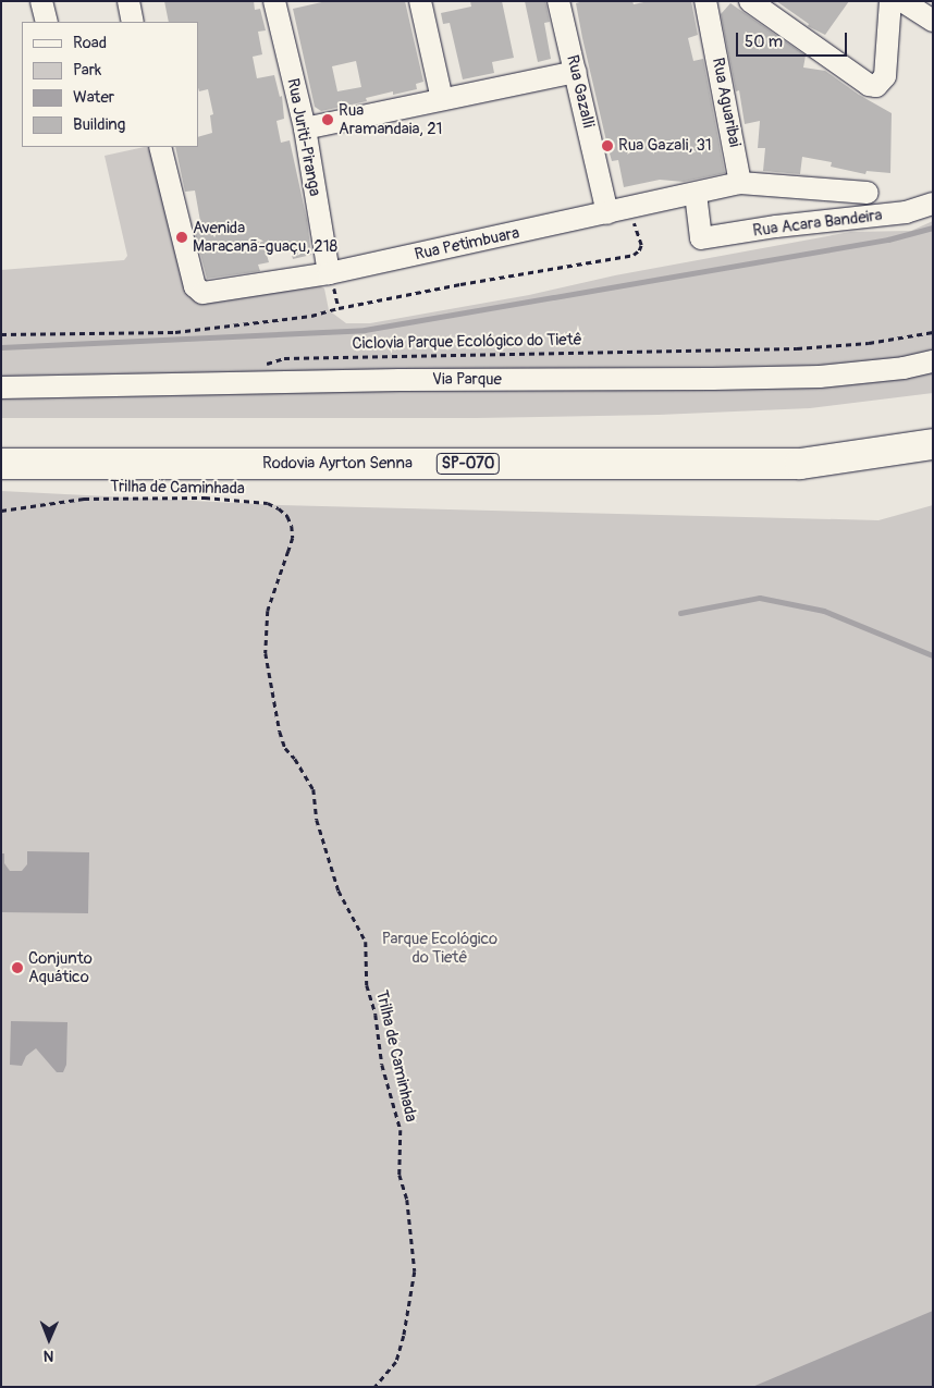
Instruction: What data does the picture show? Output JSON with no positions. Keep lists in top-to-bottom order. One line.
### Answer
{"streets":{"highway":["Rodovia Ayrton Senna","SP-070"],"street":["Rua Gazalli","Rua Aguaribai","Rua Juriti-Piranga","Rua Acara Bandeira","Rua Petimbuara","Via Parque"],"path":["Ciclovia Parque Ecológico do Tietê","Trilha de Caminhada"]},"crossings":[["Rua Gazalli","Rua Petimbuara"],["Rua Aguaribai","Rua Petimbuara"],["Rua Juriti-Piranga","Rua Petimbuara"],["Rua Acara Bandeira","Rua Petimbuara"]],"parks":["Parque Ecológico do Tietê"],"places":["Rua Aramandaia, 21","Rua Gazali, 31","Avenida Maracanã-guaçu, 218","Conjunto Aquático"],"legend":["Road","Park","Water","Building"],"scale_bar":"50 m","north":"bottom"}
